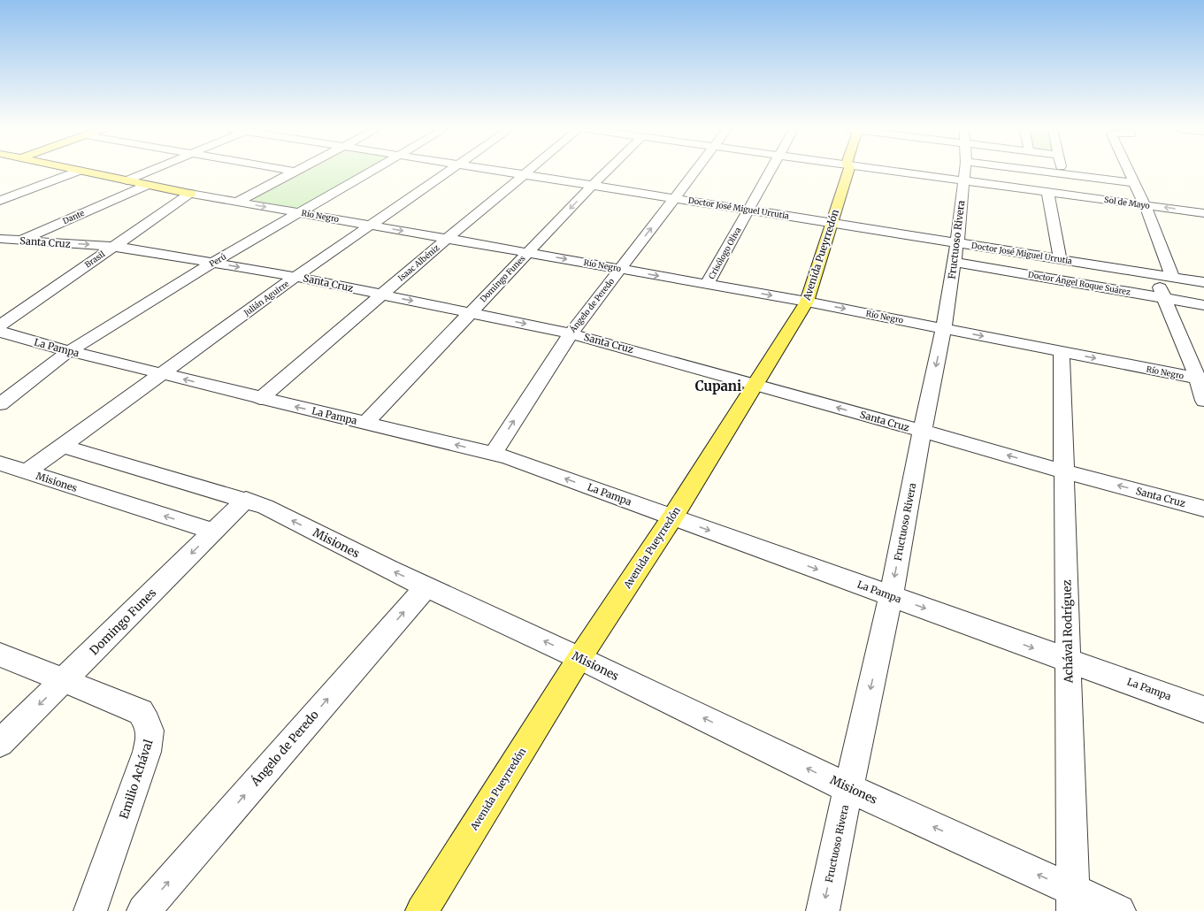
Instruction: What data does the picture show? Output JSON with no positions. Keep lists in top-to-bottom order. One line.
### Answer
{"streets":{"main road":["Río Negro","Avenida Pueyrredón"],"street":["Sol de Mayo","Doctor José Miguel Urrutia","Dante","Fructuoso Rivera","Santa Cruz","Crisólogo Oliva","Brasil","Perú","Isaac Albéniz","Domingo Funes","Doctor Ángel Roque Suárez","Julián Aguirre","Ángelo de Peredo","La Pampa","Misiones","Achával Rodríguez","Emilio Achával"]},"crossings":[["Sol de Mayo","Fructuoso Rivera"],["Doctor José Miguel Urrutia","Fructuoso Rivera"],["Doctor José Miguel Urrutia","Crisólogo Oliva"],["Doctor José Miguel Urrutia","Avenida Pueyrredón"],["Doctor José Miguel Urrutia","Isaac Albéniz"],["Doctor José Miguel Urrutia","Domingo Funes"],["Doctor José Miguel Urrutia","Ángelo de Peredo"],["Río Negro","Dante"],["Río Negro","Fructuoso Rivera"],["Río Negro","Crisólogo Oliva"],["Río Negro","Avenida Pueyrredón"],["Río Negro","Brasil"],["Río Negro","Perú"],["Río Negro","Isaac Albéniz"],["Río Negro","Domingo Funes"],["Río Negro","Julián Aguirre"],["Río Negro","Ángelo de Peredo"],["Río Negro","Achával Rodríguez"],["Dante","Santa Cruz"],["Fructuoso Rivera","Santa Cruz"],["Fructuoso Rivera","Doctor Ángel Roque Suárez"],["Fructuoso Rivera","La Pampa"],["Fructuoso Rivera","Misiones"],["Santa Cruz","Avenida Pueyrredón"],["Santa Cruz","Brasil"],["Santa Cruz","Perú"],["Santa Cruz","Isaac Albéniz"],["Santa Cruz","Domingo Funes"],["Santa Cruz","Julián Aguirre"],["Santa Cruz","Ángelo de Peredo"],["Santa Cruz","Achával Rodríguez"],["Avenida Pueyrredón","La Pampa"],["Avenida Pueyrredón","Misiones"],["Perú","La Pampa"],["Isaac Albéniz","La Pampa"],["Domingo Funes","La Pampa"],["Domingo Funes","Misiones"],["Domingo Funes","Emilio Achával"],["Julián Aguirre","La Pampa"],["Julián Aguirre","Misiones"],["Ángelo de Peredo","La Pampa"],["Ángelo de Peredo","Misiones"],["La Pampa","Achával Rodríguez"],["Misiones","Achával Rodríguez"]],"one_way":["Río Negro","Fructuoso Rivera","Domingo Funes","Ángelo de Peredo","Misiones"],"districts":["Cupani"]}
